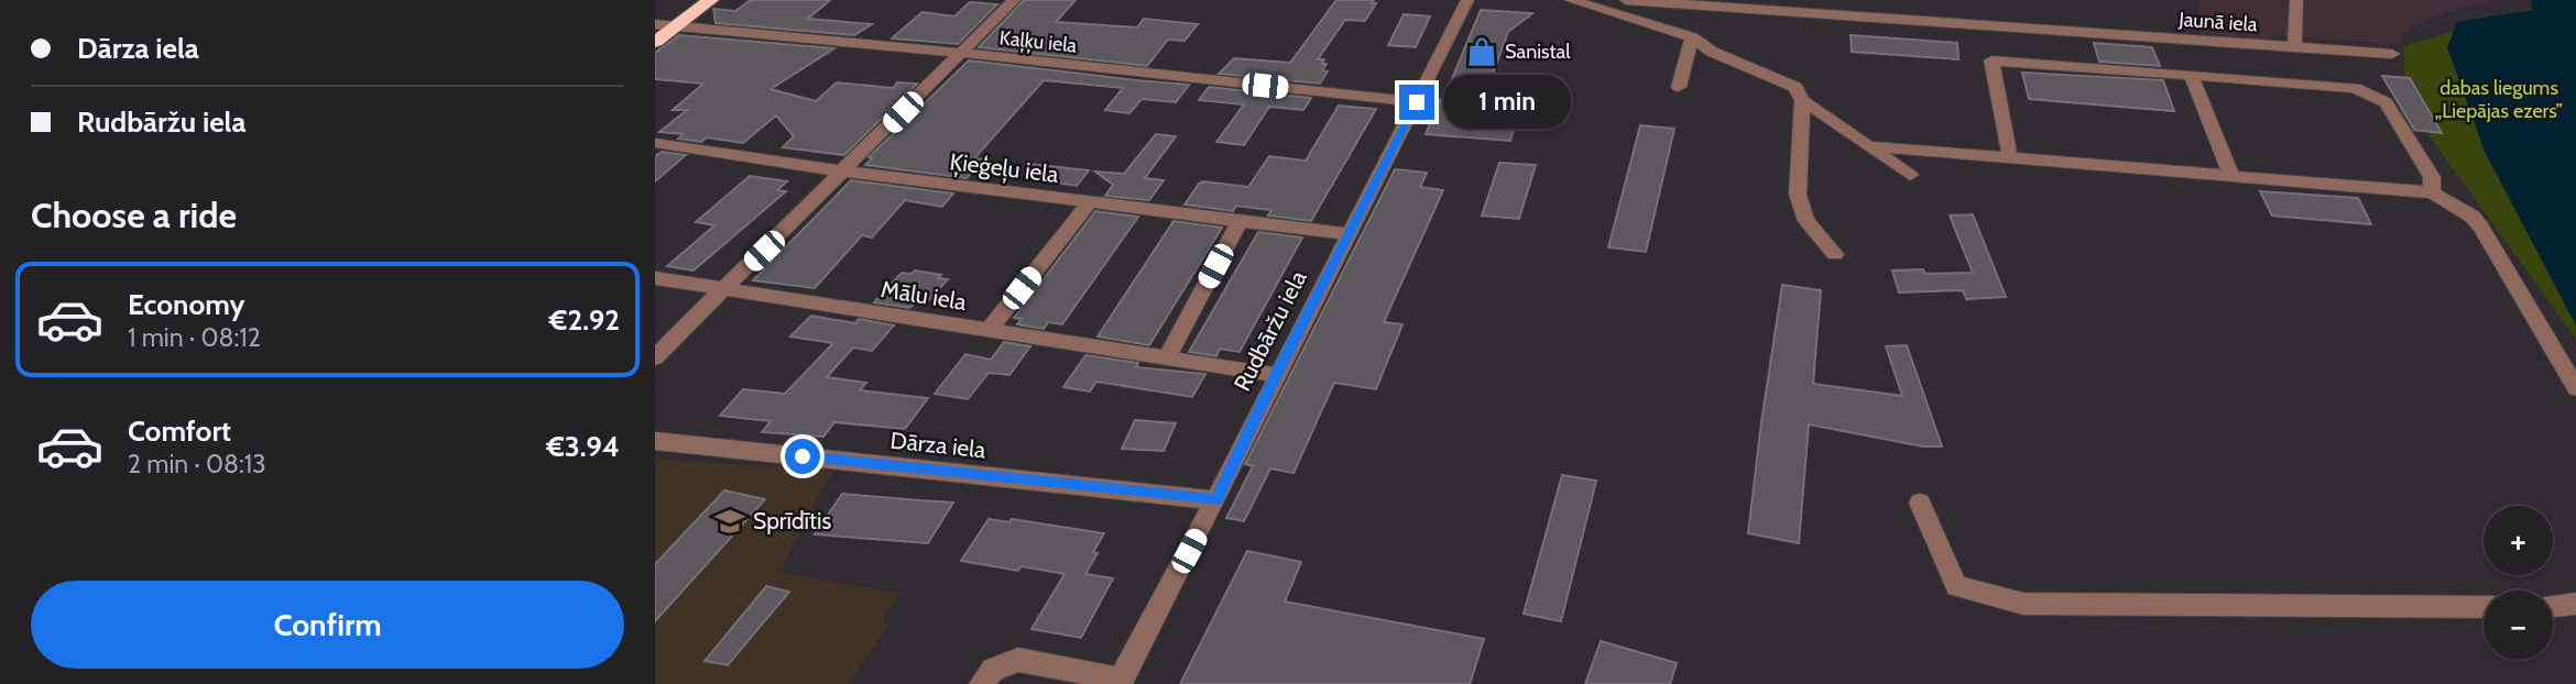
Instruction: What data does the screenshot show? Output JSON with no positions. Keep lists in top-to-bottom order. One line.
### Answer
{"streets":{"street":["Jaunā iela","Kaļķu iela","Ķieģeļu iela","Mālu iela","Rudbāržu iela","Dārza iela"]},"crossings":[["Kaļķu iela","Rudbāržu iela"],["Ķieģeļu iela","Rudbāržu iela"],["Mālu iela","Rudbāržu iela"],["Rudbāržu iela","Dārza iela"]],"parks":["dabas liegums „Liepājas ezers”"],"places":{"shop":["Sanistal"],"school or university":["Sprīdītis"]},"page":{"banner":["Dārza iela","Rudbāržu iela"],"bubble":"1 min","heading":"Choose a ride","list":[{"name":"Economy","note":"1 min · 08:12","value":"€2.92"},{"name":"Comfort","note":"2 min · 08:13","value":"€3.94"}],"map_buttons":["+","−"],"buttons":"Confirm"}}
